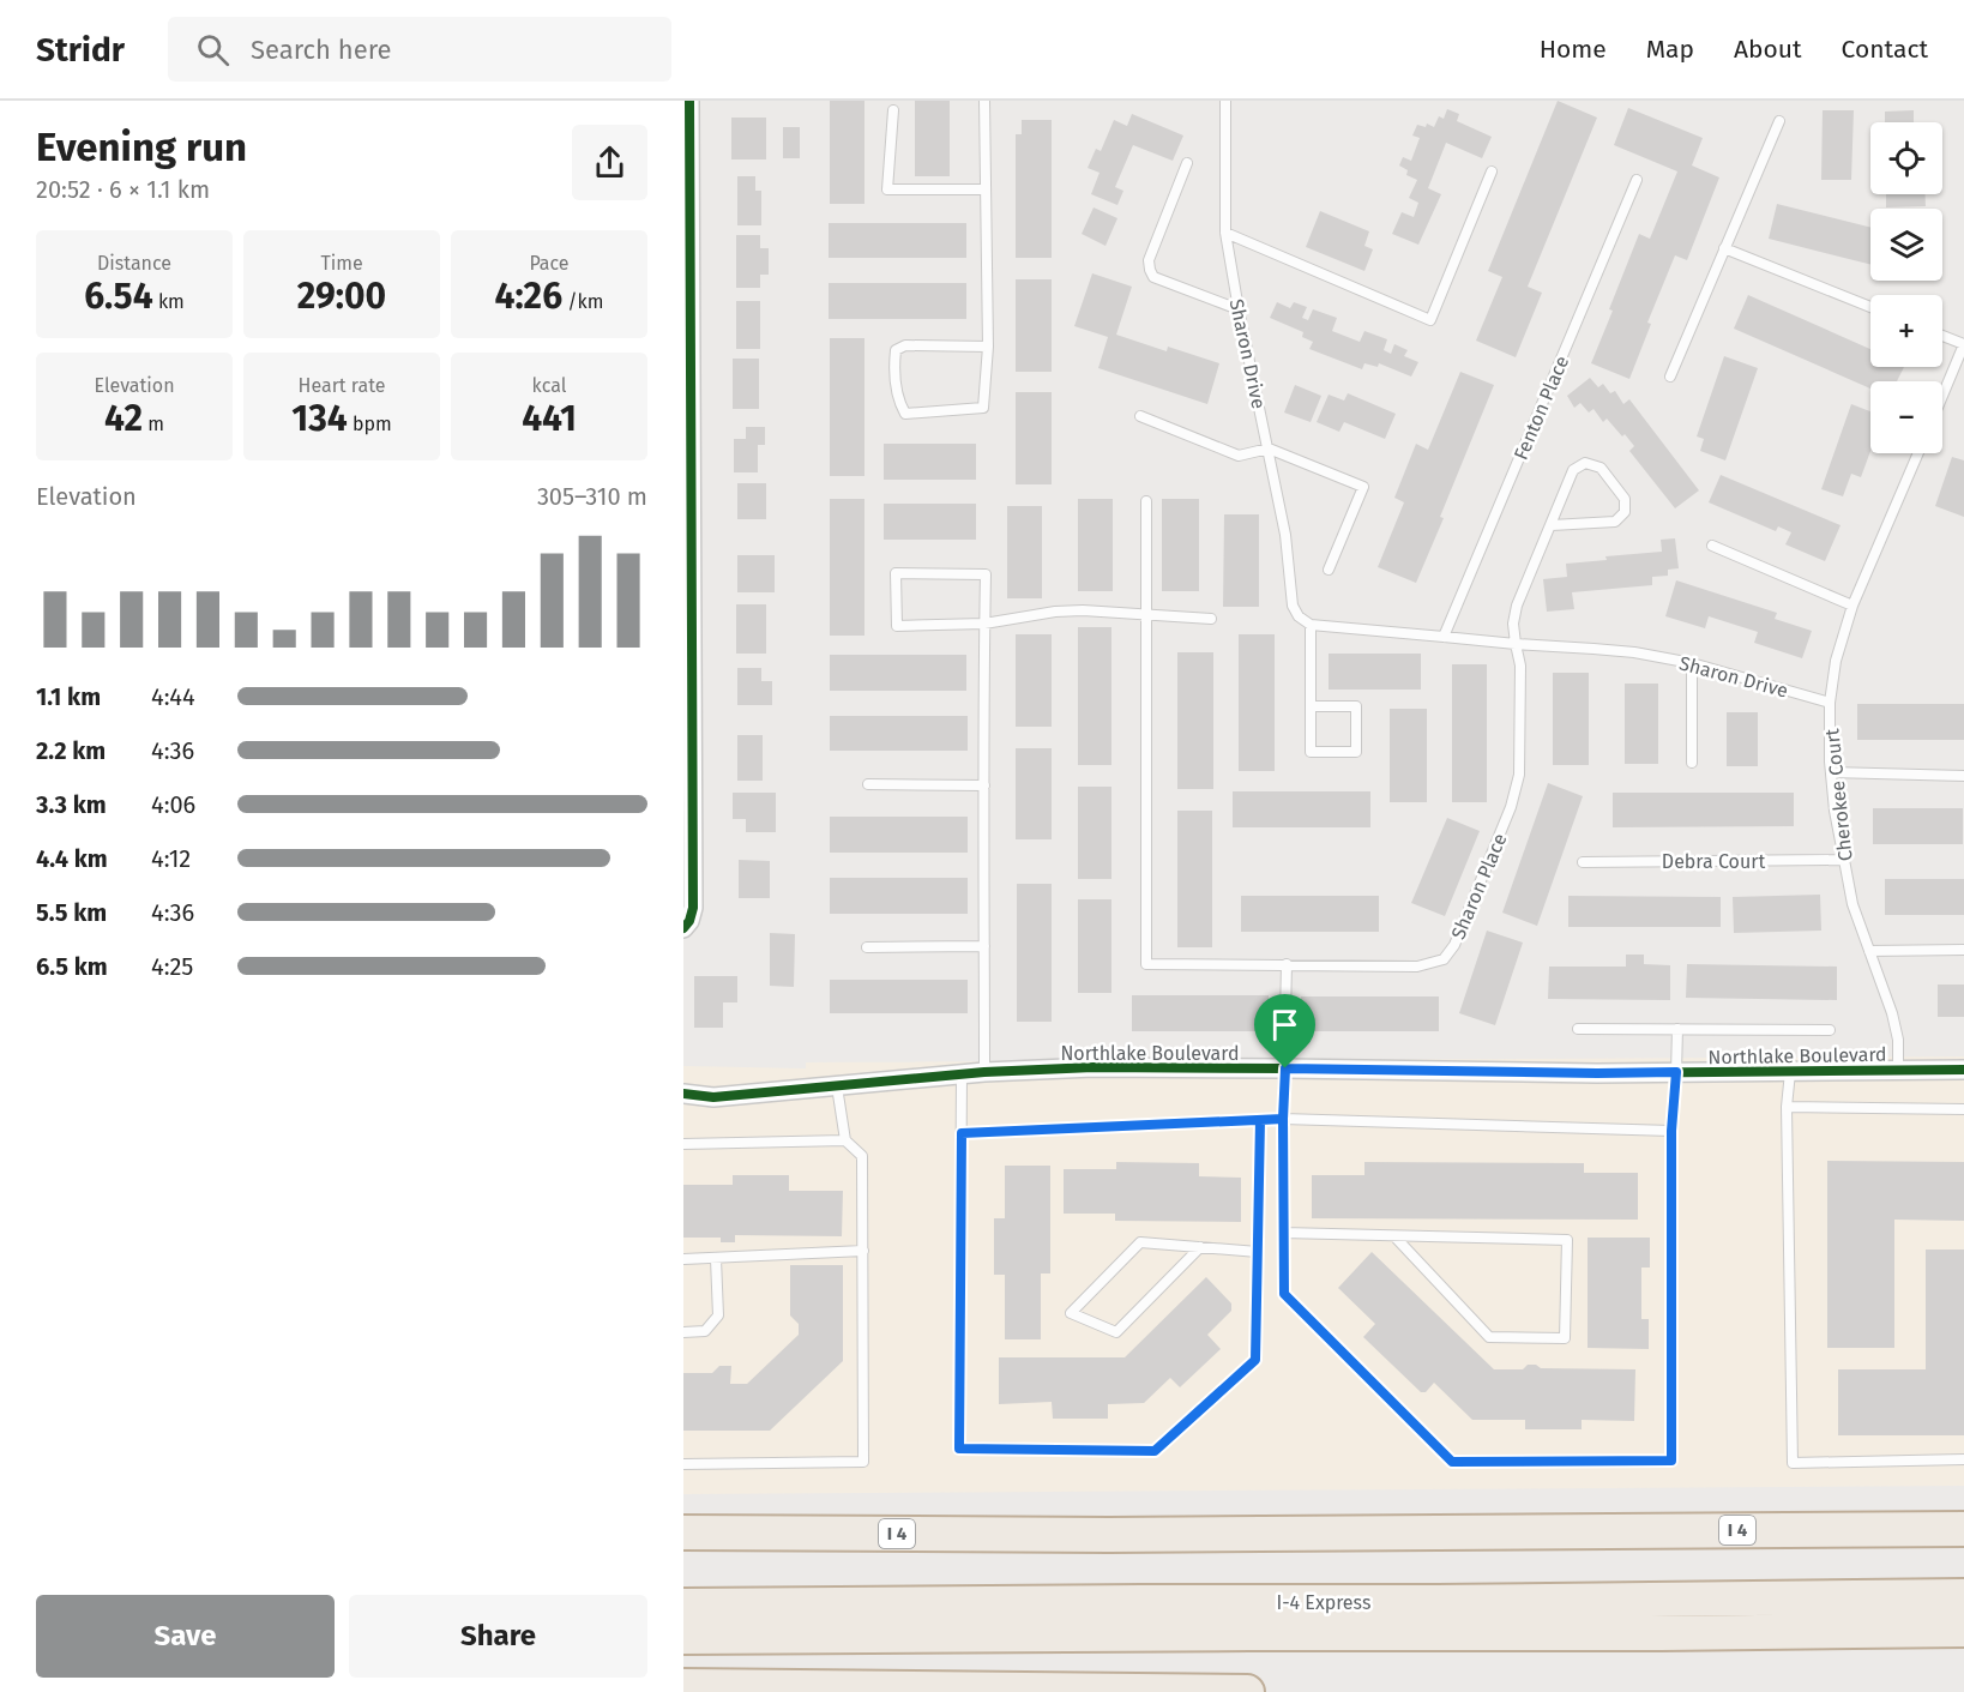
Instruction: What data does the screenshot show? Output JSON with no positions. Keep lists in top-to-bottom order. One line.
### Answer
{"streets":{"highway":["I 4","I-4 Express"],"street":["Northlake Boulevard"],"lane":["Sharon Drive","Fenton Place","Cherokee Court","Debra Court","Sharon Place"]},"crossings":[["Sharon Drive","Cherokee Court"],["Sharon Drive","Sharon Place"],["Cherokee Court","Debra Court"],["Cherokee Court","Northlake Boulevard"]],"page":{"header":"Stridr","search":"Search here","nav":["Home","Map","About","Contact"],"heading":["Evening run","20:52 · 6 × 1.1 km"],"map_buttons":["+","−"],"stats":[["Distance","6.54 km"],["Time","29:00"],["Pace","4:26 /km"],["Elevation","42 m"],["Heart rate","134 bpm"],["kcal","441"]],"chart":["Elevation","305–310 m"],"list":[{"name":"1.1 km","note":"4:44"},{"name":"2.2 km","note":"4:36"},{"name":"3.3 km","note":"4:06"},{"name":"4.4 km","note":"4:12"},{"name":"5.5 km","note":"4:36"},{"name":"6.5 km","note":"4:25"}],"buttons":["Save","Share"]}}
